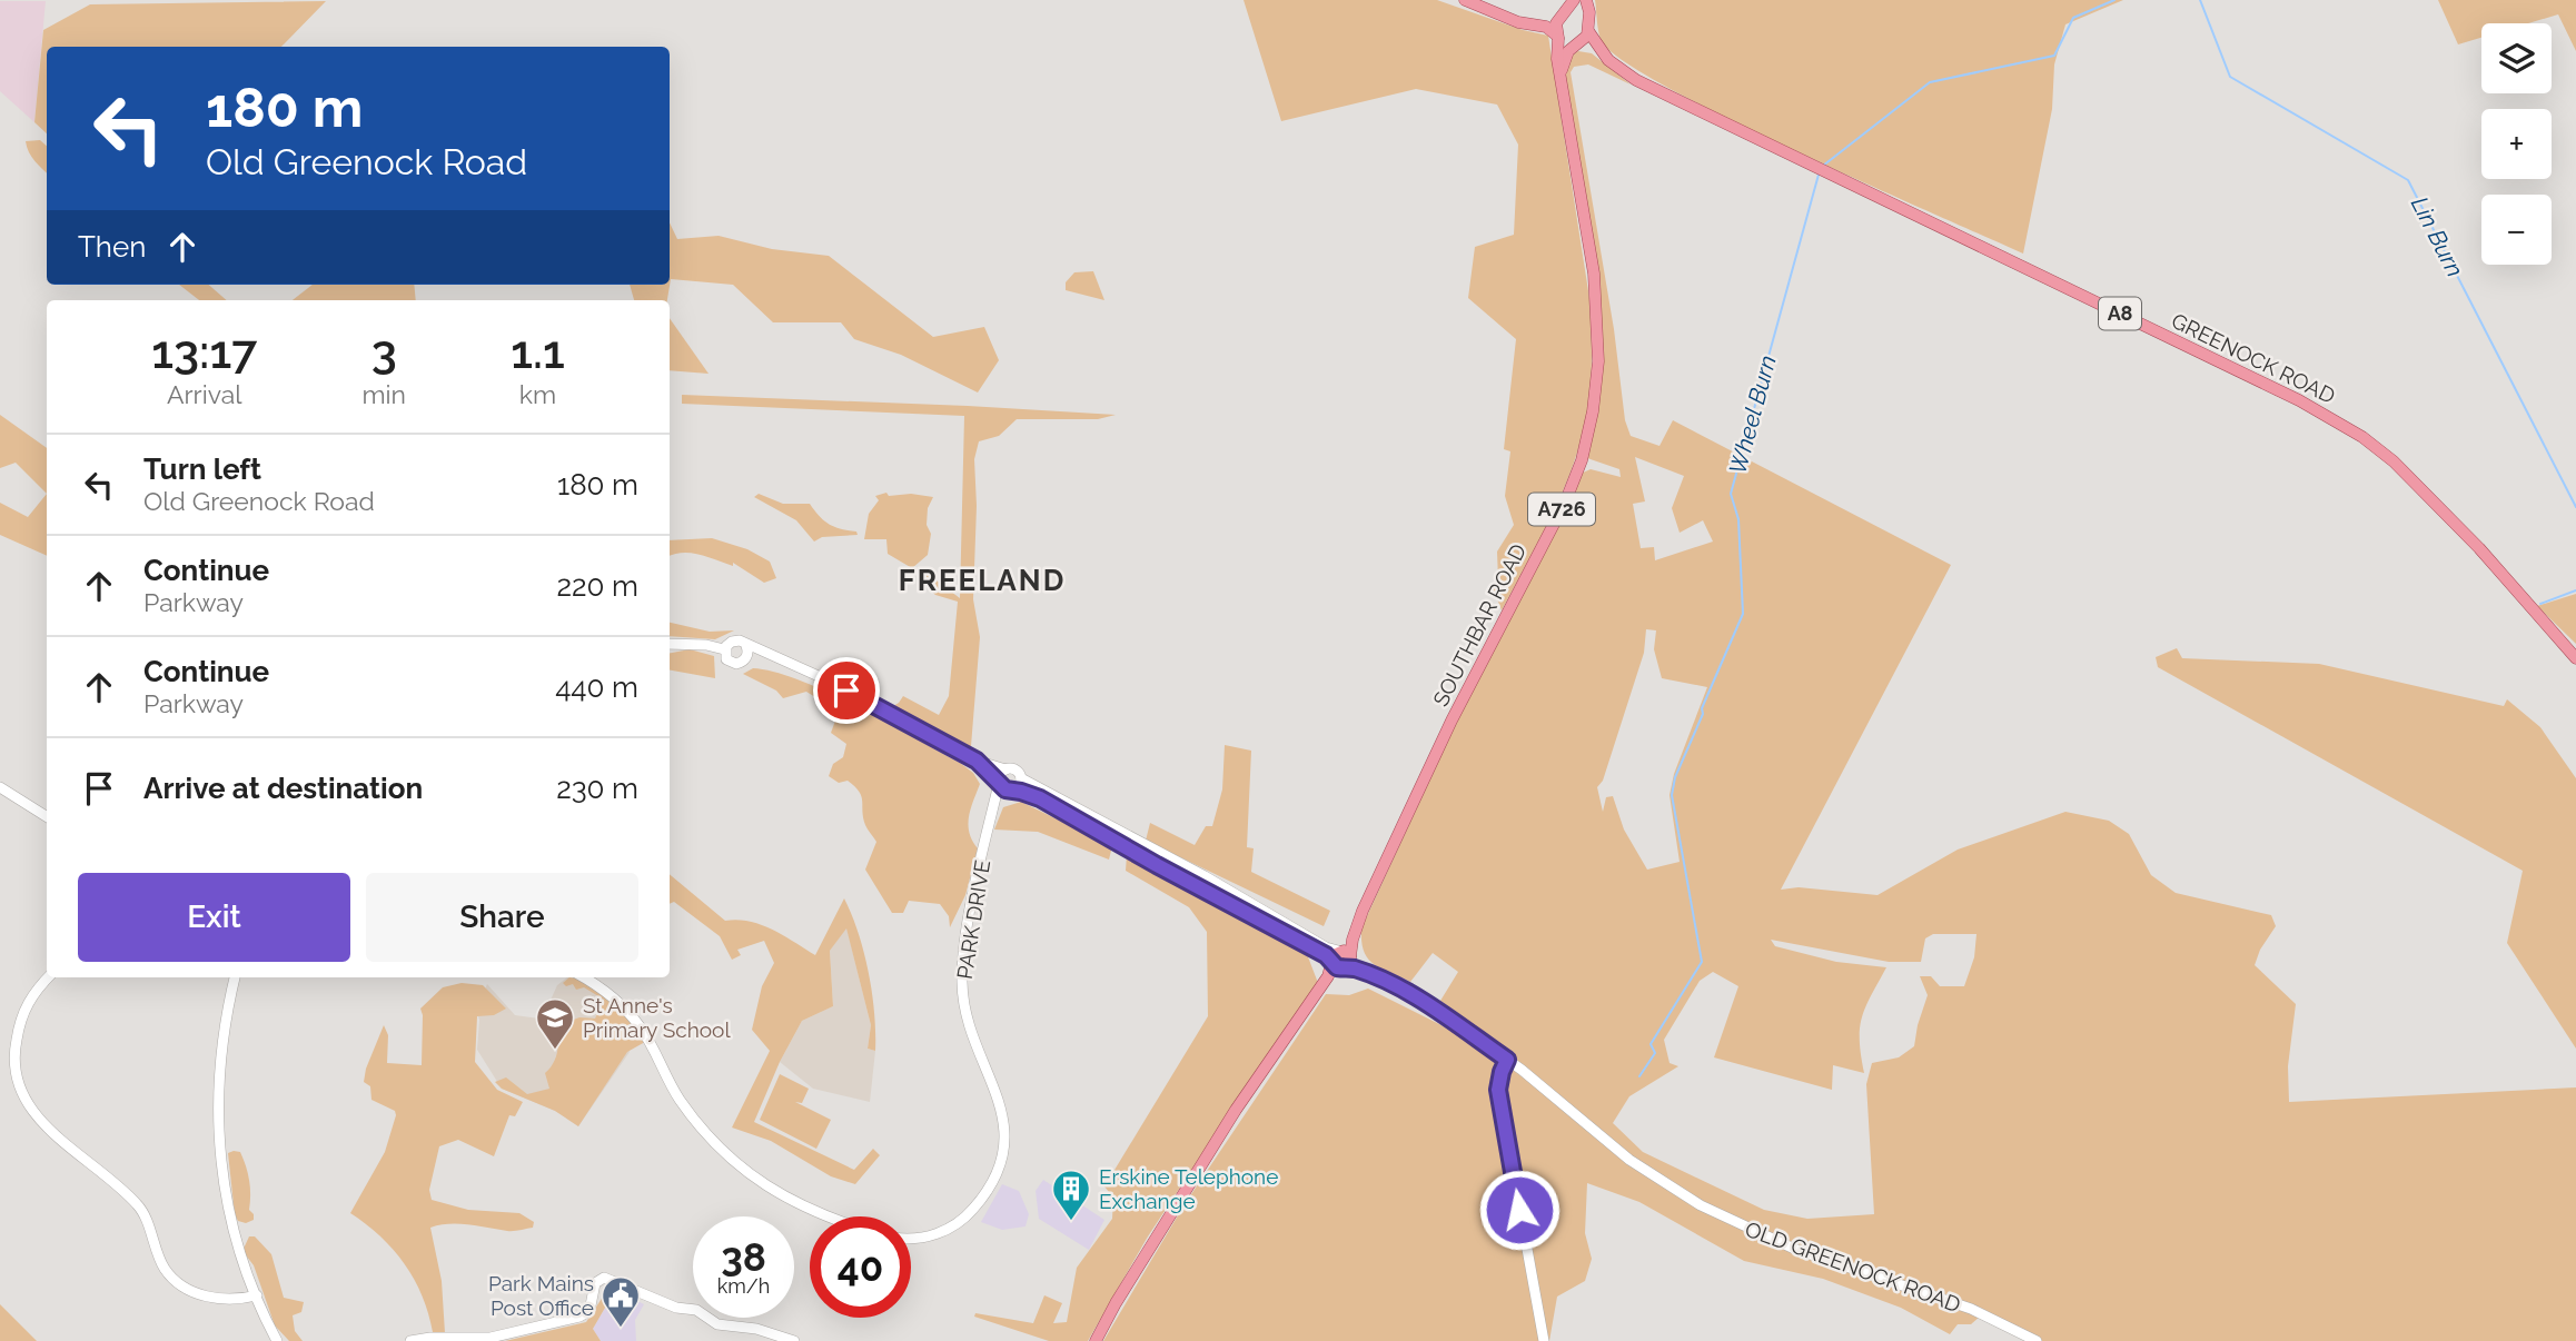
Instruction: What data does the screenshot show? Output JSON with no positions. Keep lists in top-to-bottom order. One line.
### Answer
{"streets":{"main road":["A8","GREENOCK ROAD","A726","SOUTHBAR ROAD"],"street":["PARK DRIVE","OLD GREENOCK ROAD"]},"crossings":[["GREENOCK ROAD","SOUTHBAR ROAD"],["A726","SOUTHBAR ROAD"],["A726","OLD GREENOCK ROAD"],["SOUTHBAR ROAD","OLD GREENOCK ROAD"]],"districts":["FREELAND"],"water":["Lin Burn","Wheel Burn"],"places":{"school or university":["St Anne's Primary School"],"building":["Erskine Telephone Exchange"],"public building":["Park Mains Post Office"]},"page":{"map_buttons":["+","−"],"turn":["180 m","Old Greenock Road"],"then":"Then","eta":["13:17","Arrival","3","min","1.1","km"],"list":[{"name":"Turn left","note":"Old Greenock Road","value":"180 m"},{"name":"Continue","note":"Parkway","value":"220 m"},{"name":"Continue","note":"Parkway","value":"440 m"},{"name":"Arrive at destination","value":"230 m"}],"buttons":["Exit","Share"],"speed":"38 km/h","limit":"40"}}
